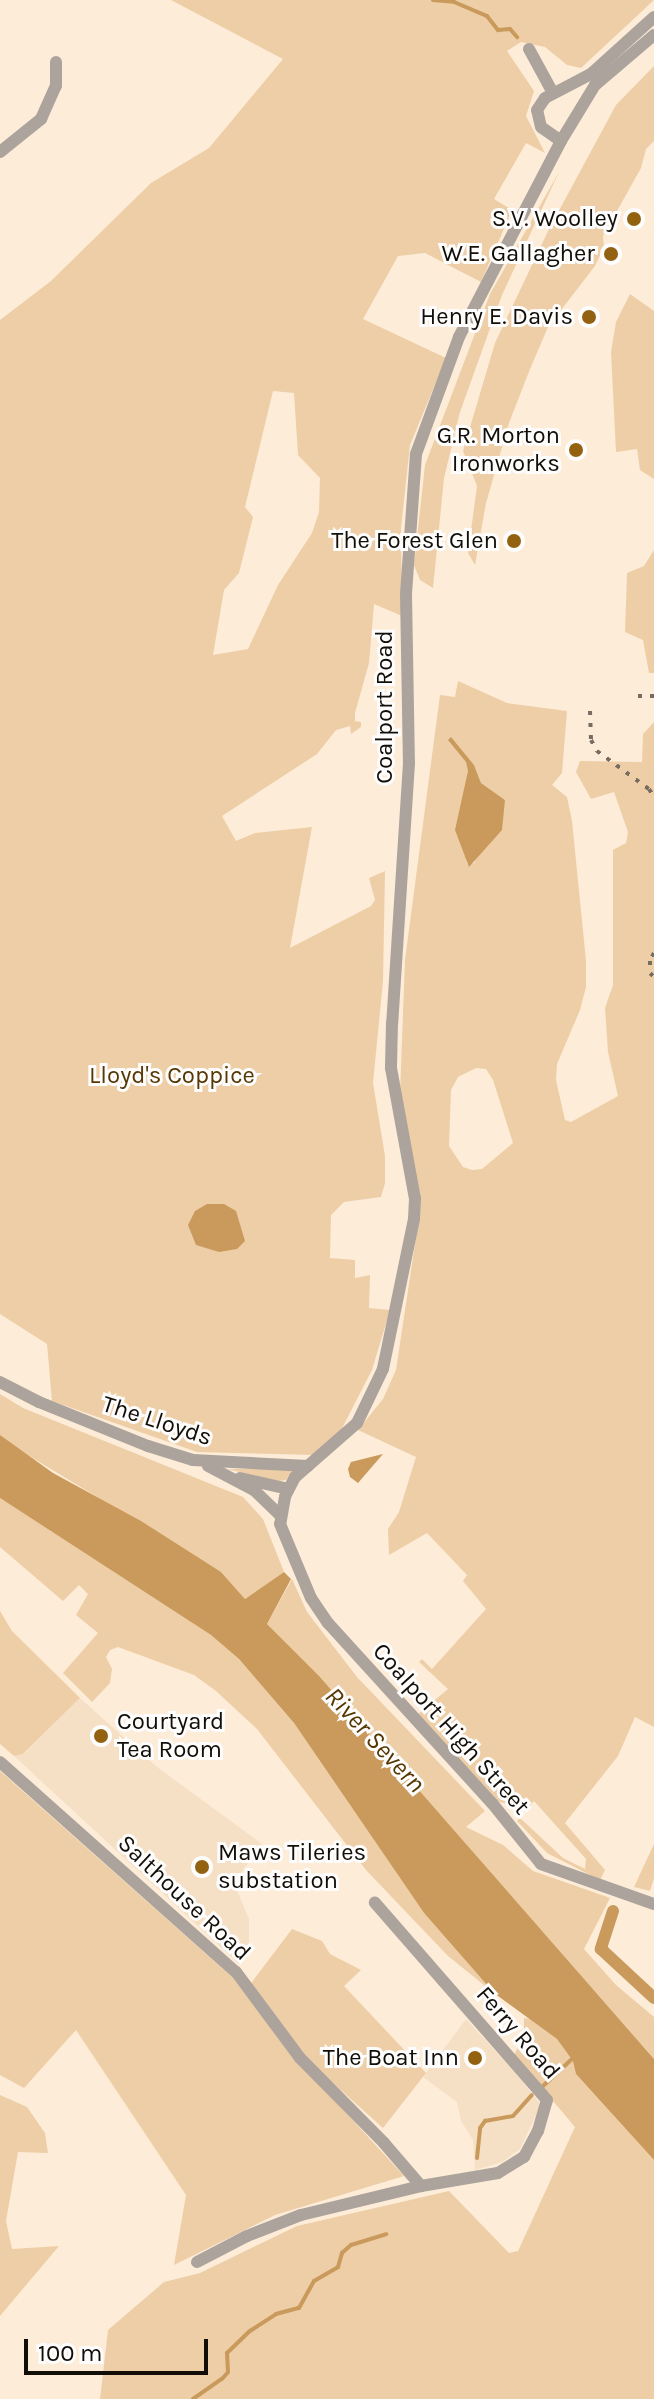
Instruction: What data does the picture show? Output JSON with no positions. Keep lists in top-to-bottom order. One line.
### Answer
{"streets":{"street":["Coalport Road","The Lloyds","Coalport High Street","Salthouse Road","Ferry Road"]},"crossings":[["Coalport Road","The Lloyds"],["Coalport Road","Coalport High Street"],["The Lloyds","Coalport High Street"],["Salthouse Road","Ferry Road"]],"water":["River Severn"],"parks":["Lloyd's Coppice"],"places":["S.V. Woolley","W.E. Gallagher","Henry E. Davis","G.R. Morton Ironworks","The Forest Glen","Courtyard Tea Room","Maws Tileries substation","The Boat Inn"],"scale_bar":"100 m"}
